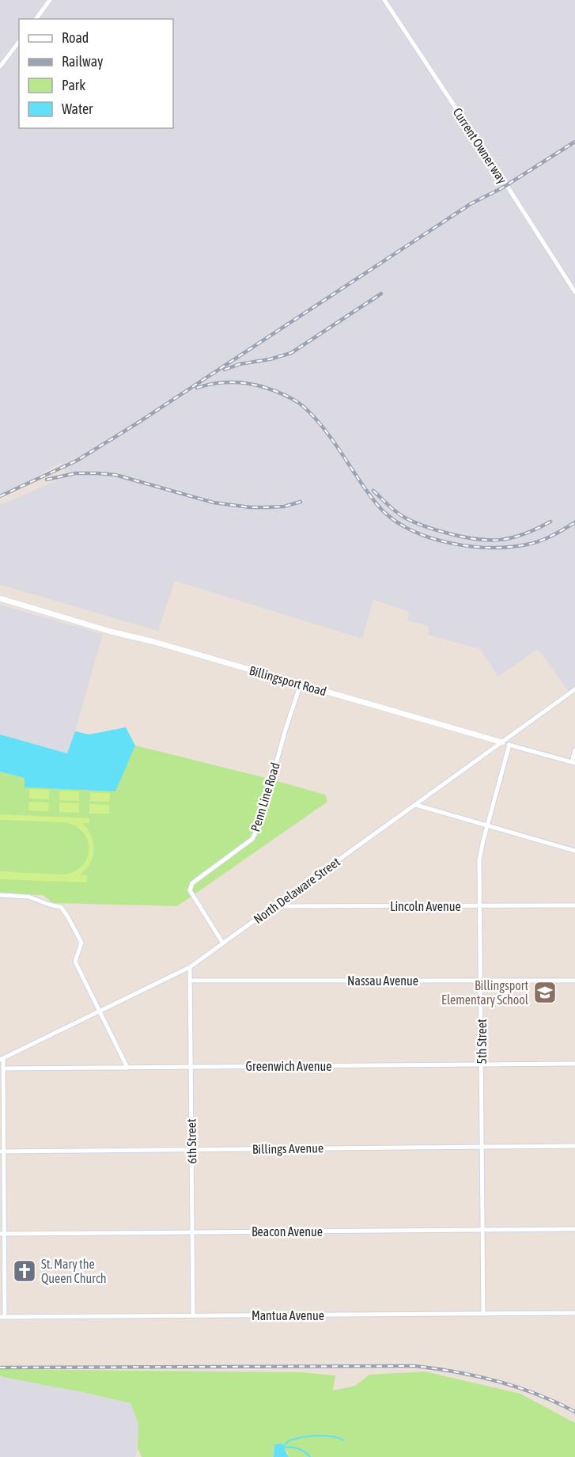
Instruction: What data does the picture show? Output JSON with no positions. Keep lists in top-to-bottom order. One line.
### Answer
{"streets":{"street":["Current Owner way","Billingsport Road","Penn Line Road","North Delaware Street","Lincoln Avenue","Nassau Avenue","5th Street","Greenwich Avenue","6th Street","Billings Avenue","Beacon Avenue","Mantua Avenue"]},"crossings":[["Billingsport Road","Penn Line Road"],["Billingsport Road","North Delaware Street"],["Billingsport Road","5th Street"],["Penn Line Road","North Delaware Street"],["North Delaware Street","Lincoln Avenue"],["North Delaware Street","6th Street"],["Lincoln Avenue","5th Street"],["Nassau Avenue","5th Street"],["Nassau Avenue","6th Street"],["5th Street","Greenwich Avenue"],["5th Street","Billings Avenue"],["5th Street","Beacon Avenue"],["5th Street","Mantua Avenue"],["Greenwich Avenue","6th Street"],["6th Street","Billings Avenue"],["6th Street","Beacon Avenue"],["6th Street","Mantua Avenue"]],"places":{"school or university":["Billingsport Elementary School"],"church":["St. Mary the Queen Church"]},"legend":["Road","Railway","Park","Water"]}
